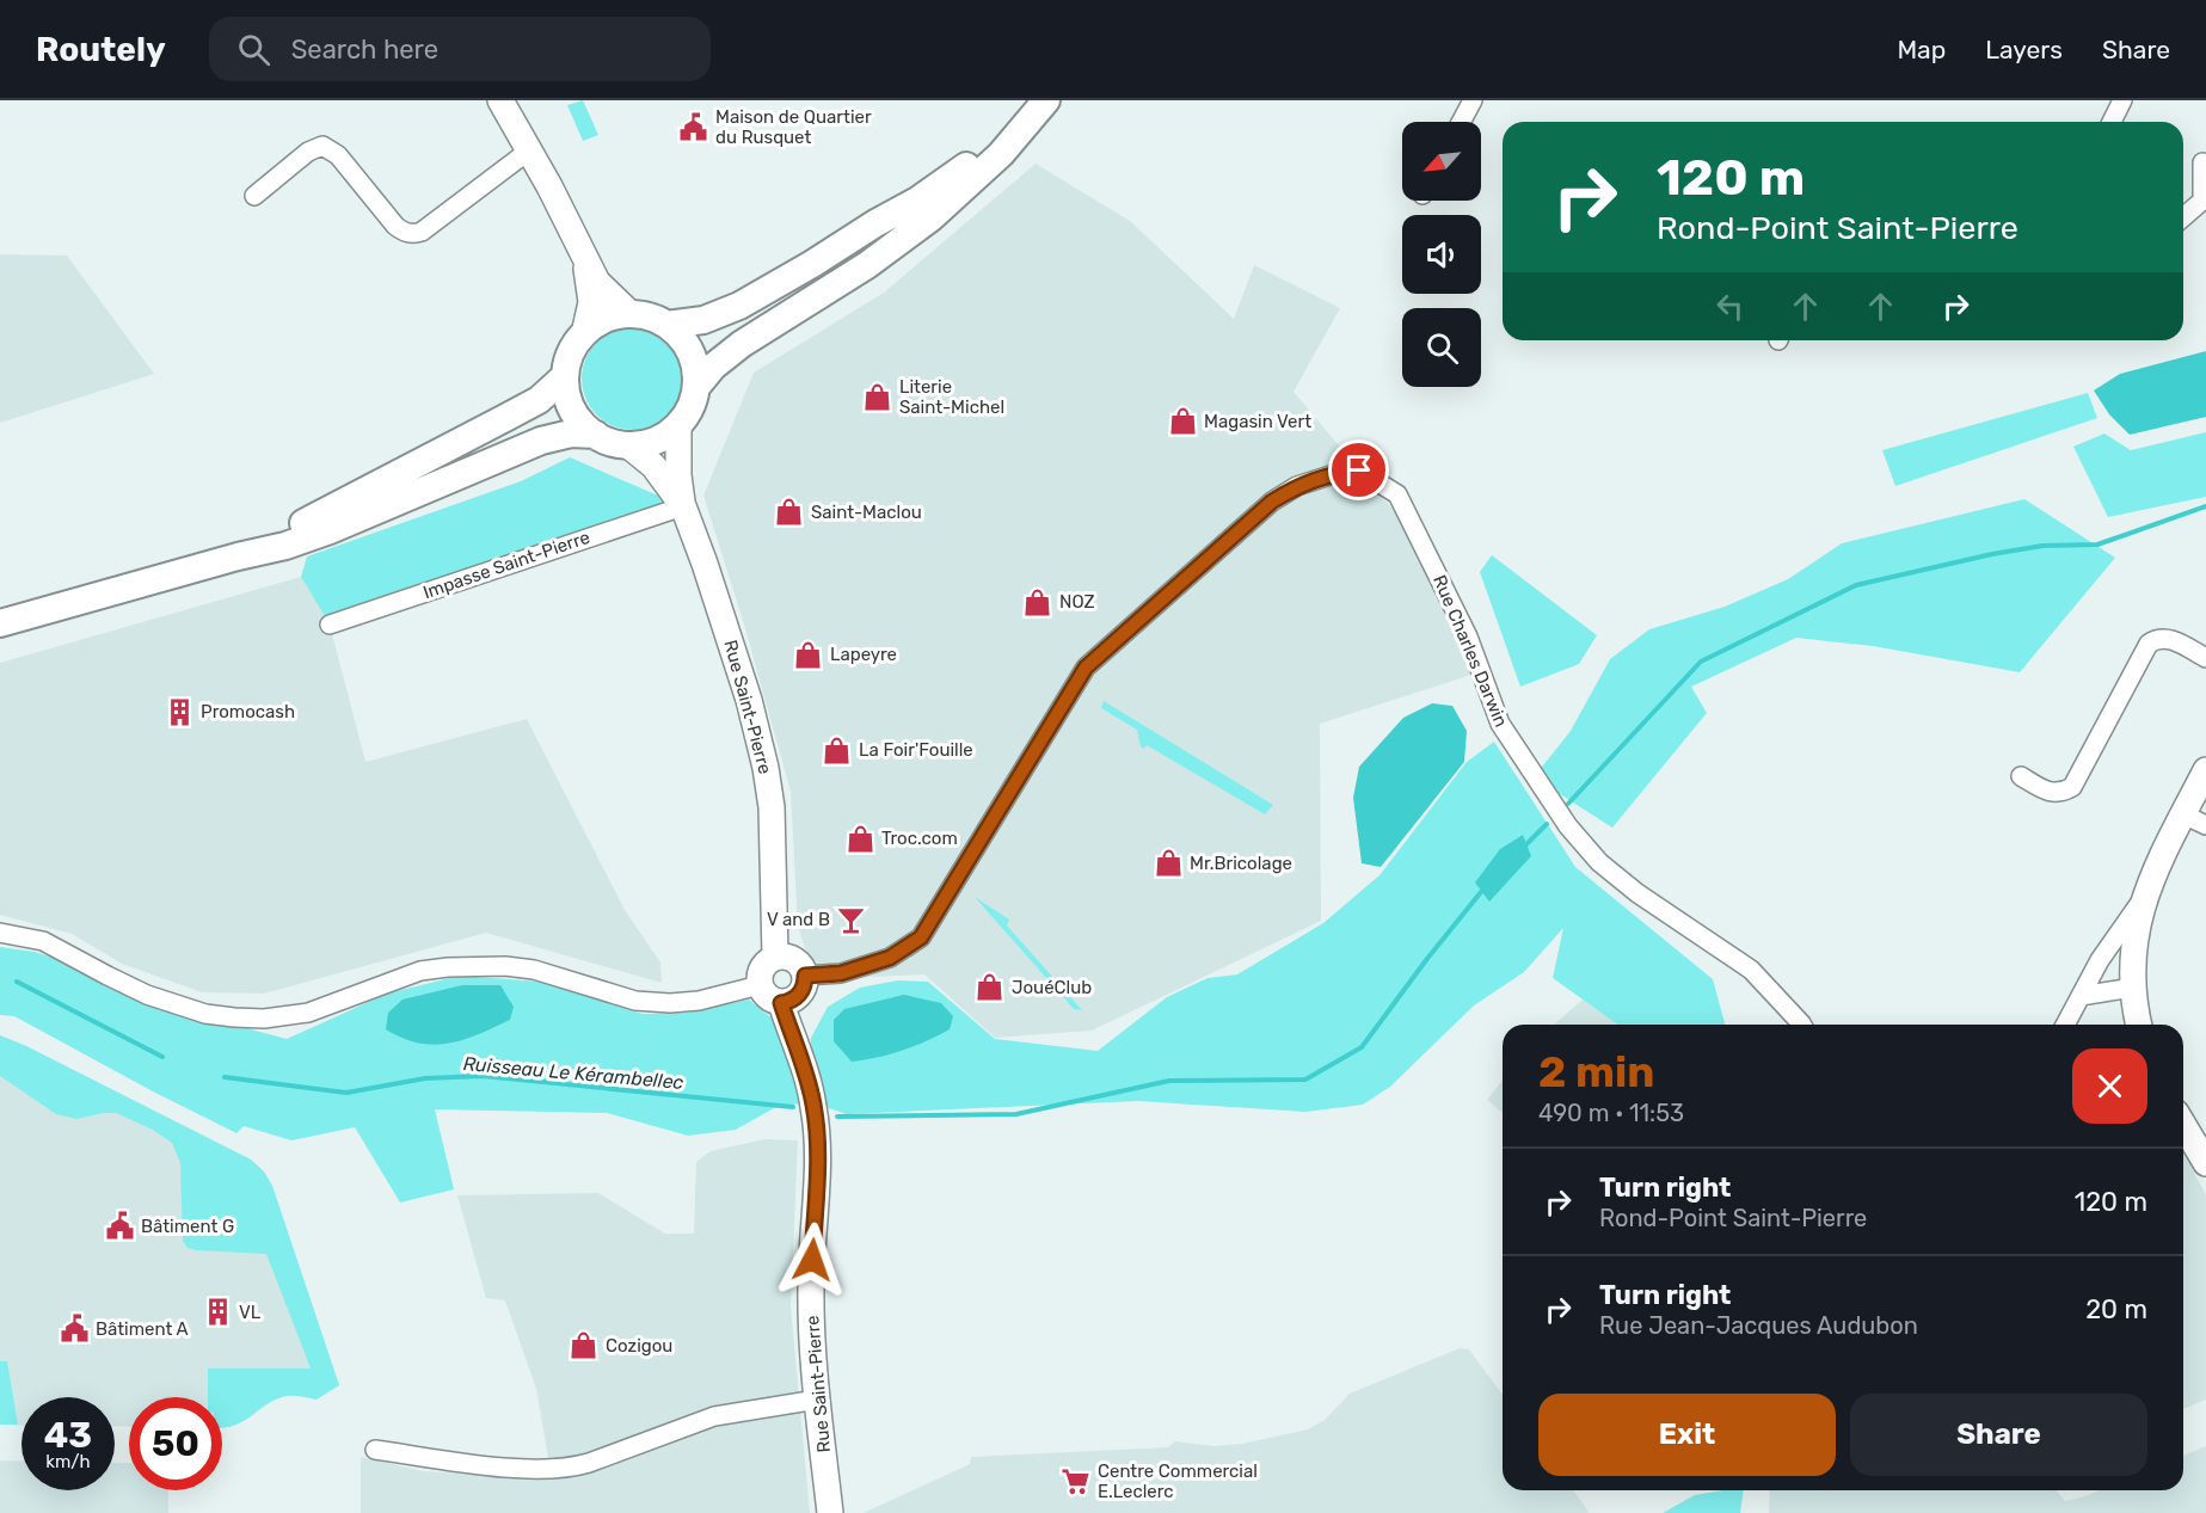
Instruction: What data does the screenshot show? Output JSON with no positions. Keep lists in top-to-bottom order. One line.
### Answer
{"streets":{"main road":["Rue Saint-Pierre"],"street":["Impasse Saint-Pierre","Rue Charles Darwin"]},"crossings":[["Impasse Saint-Pierre","Rue Saint-Pierre"],["Rue Charles Darwin","Rue Saint-Pierre"]],"water":["Ruisseau Le Kérambellec"],"places":{"public building":["Maison de Quartier du Rusquet","Bâtiment G","Bâtiment A"],"shop":["Literie Saint-Michel","Magasin Vert","Saint-Maclou","NOZ","Lapeyre","La Foir'Fouille","Troc.com","Mr.Bricolage","JouéClub","Cozigou"],"building":["Promocash","VL"],"bar":["V and B"],"supermarket":["Centre Commercial E.Leclerc"]},"north":"bottom left","page":{"header":"Routely","search":"Search here","nav":["Map","Layers","Share"],"turn":["120 m","Rond-Point Saint-Pierre"],"heading":["2 min","490 m · 11:53"],"list":[{"name":"Turn right","note":"Rond-Point Saint-Pierre","value":"120 m"},{"name":"Turn right","note":"Rue Jean-Jacques Audubon","value":"20 m"}],"buttons":["Exit","Share"],"speed":"43 km/h","limit":"50"}}
